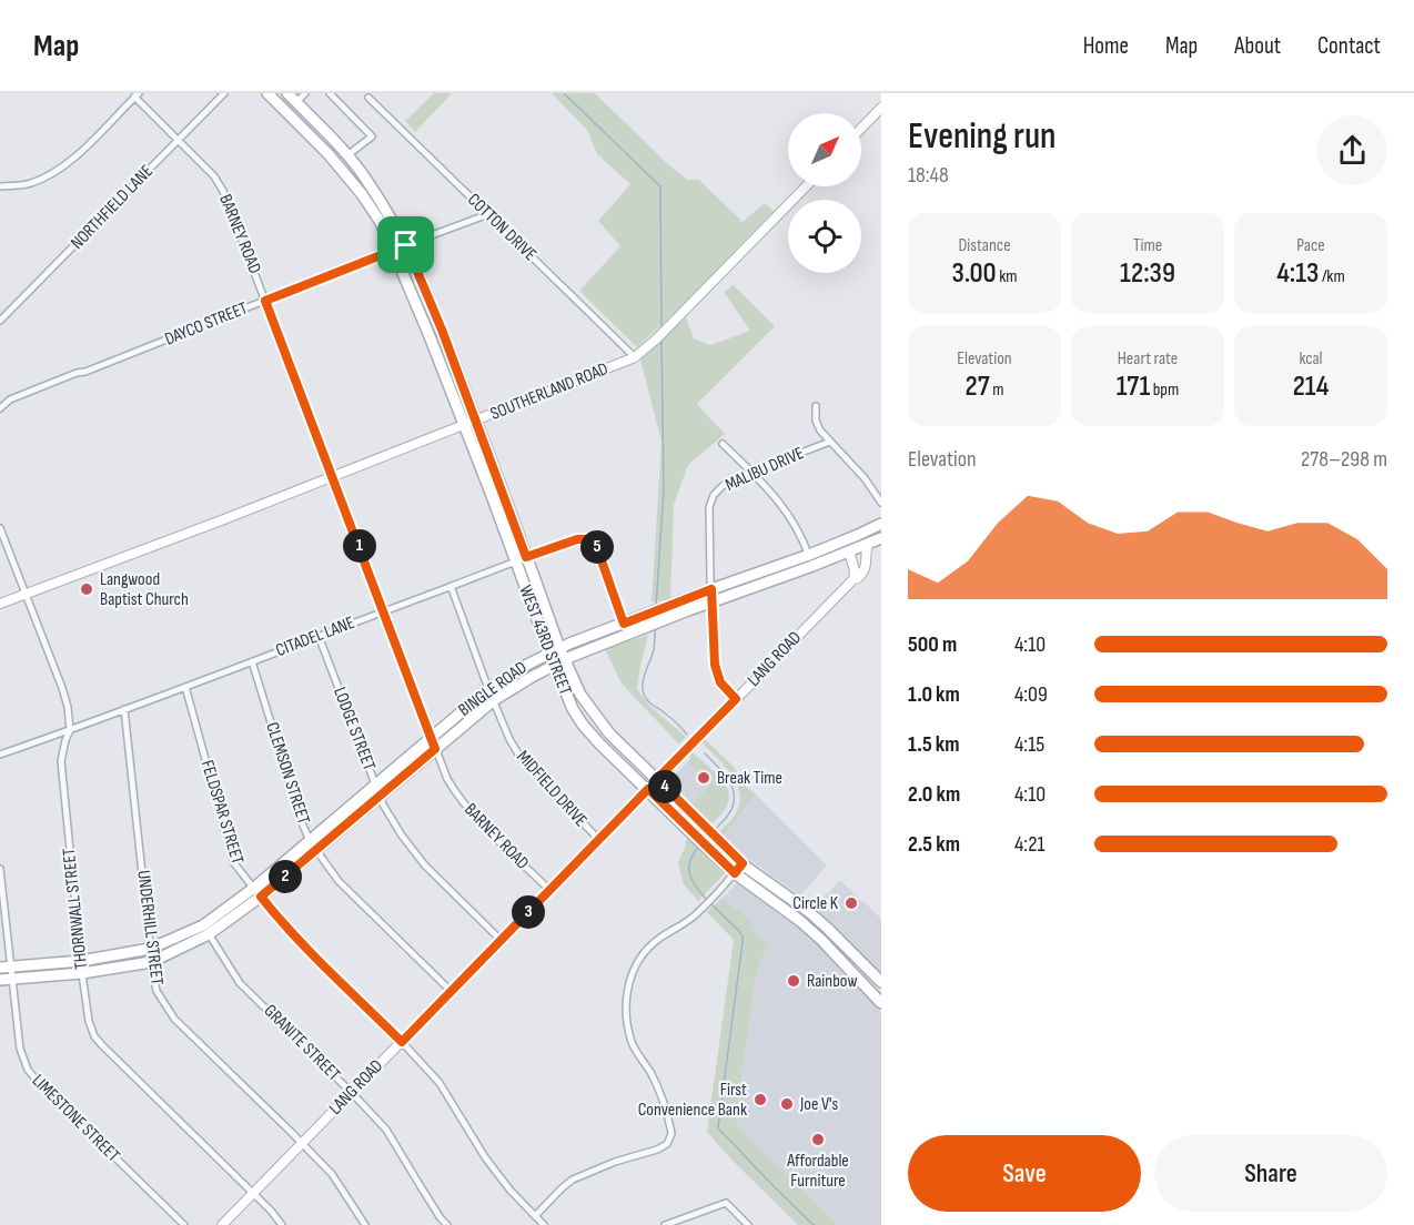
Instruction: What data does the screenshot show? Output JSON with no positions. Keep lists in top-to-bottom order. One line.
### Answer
{"streets":{"main road":["WEST 43RD STREET","BINGLE ROAD"],"street":["NORTHFIELD LANE","COTTON DRIVE","BARNEY ROAD","DAYCO STREET","SOUTHERLAND ROAD","MALIBU DRIVE","CITADEL LANE","LANG ROAD","LODGE STREET","CLEMSON STREET","MIDFIELD DRIVE","FELDSPAR STREET","THORNWALL STREET","UNDERHILL STREET","GRANITE STREET","LIMESTONE STREET"]},"crossings":[["NORTHFIELD LANE","BARNEY ROAD"],["COTTON DRIVE","DAYCO STREET"],["COTTON DRIVE","SOUTHERLAND ROAD"],["BARNEY ROAD","DAYCO STREET"],["BARNEY ROAD","SOUTHERLAND ROAD"],["BARNEY ROAD","CITADEL LANE"],["BARNEY ROAD","LANG ROAD"],["BARNEY ROAD","BINGLE ROAD"],["DAYCO STREET","WEST 43RD STREET"],["SOUTHERLAND ROAD","WEST 43RD STREET"],["SOUTHERLAND ROAD","THORNWALL STREET"],["MALIBU DRIVE","LANG ROAD"],["MALIBU DRIVE","BINGLE ROAD"],["CITADEL LANE","WEST 43RD STREET"],["CITADEL LANE","BINGLE ROAD"],["CITADEL LANE","LODGE STREET"],["CITADEL LANE","CLEMSON STREET"],["CITADEL LANE","MIDFIELD DRIVE"],["CITADEL LANE","FELDSPAR STREET"],["CITADEL LANE","THORNWALL STREET"],["CITADEL LANE","UNDERHILL STREET"],["WEST 43RD STREET","LANG ROAD"],["WEST 43RD STREET","BINGLE ROAD"],["LANG ROAD","BINGLE ROAD"],["LANG ROAD","LODGE STREET"],["LANG ROAD","CLEMSON STREET"],["LANG ROAD","MIDFIELD DRIVE"],["LANG ROAD","FELDSPAR STREET"],["LANG ROAD","THORNWALL STREET"],["LANG ROAD","UNDERHILL STREET"],["LANG ROAD","GRANITE STREET"],["BINGLE ROAD","LODGE STREET"],["BINGLE ROAD","CLEMSON STREET"],["BINGLE ROAD","MIDFIELD DRIVE"],["BINGLE ROAD","FELDSPAR STREET"],["BINGLE ROAD","THORNWALL STREET"],["BINGLE ROAD","UNDERHILL STREET"],["BINGLE ROAD","GRANITE STREET"],["BINGLE ROAD","LIMESTONE STREET"]],"places":["Langwood Baptist Church","Break Time","Circle K","Rainbow","First Convenience Bank","Joe V's","Affordable Furniture"],"north":"top right","page":{"header":"Map","nav":["Home","Map","About","Contact"],"heading":["Evening run","18:48"],"stats":[["Distance","3.00 km"],["Time","12:39"],["Pace","4:13 /km"],["Elevation","27 m"],["Heart rate","171 bpm"],["kcal","214"]],"chart":["Elevation","278–298 m"],"pins":["1","5","4","2","3"],"list":[{"name":"500 m","note":"4:10"},{"name":"1.0 km","note":"4:09"},{"name":"1.5 km","note":"4:15"},{"name":"2.0 km","note":"4:10"},{"name":"2.5 km","note":"4:21"}],"buttons":["Save","Share"]}}
